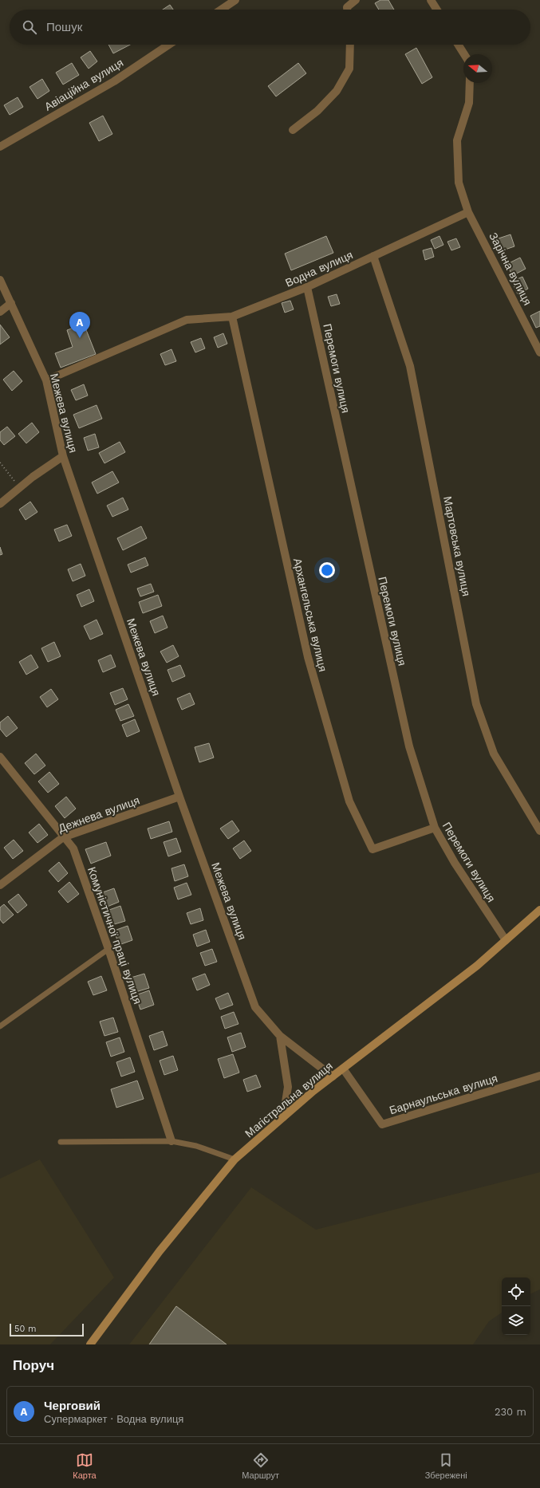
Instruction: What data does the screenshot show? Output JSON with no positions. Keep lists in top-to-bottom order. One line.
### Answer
{"streets":{"main road":["Магістральна вулиця"],"street":["Авіаційна вулиця","Водна вулиця","Зарічна вулиця","Перемоги вулиця","Межева вулиця","Мартовська вулиця","Архангельська вулиця","Дежнева вулиця","Комуністичної праці вулиця","Барнаульська вулиця"]},"crossings":[["Водна вулиця","Зарічна вулиця"],["Водна вулиця","Перемоги вулиця"],["Водна вулиця","Межева вулиця"],["Водна вулиця","Мартовська вулиця"],["Водна вулиця","Архангельська вулиця"],["Перемоги вулиця","Архангельська вулиця"],["Перемоги вулиця","Магістральна вулиця"],["Межева вулиця","Дежнева вулиця"],["Межева вулиця","Магістральна вулиця"],["Дежнева вулиця","Комуністичної праці вулиця"],["Барнаульська вулиця","Магістральна вулиця"]],"scale_bar":"50 m","north":"left","page":{"search":"Пошук","pins":"A","scale":"50 m","heading":"Поруч","list":[{"mark":"A","name":"Черговий","note":"Супермаркет · Водна вулиця","value":"230 m"}],"nav":["Карта","Маршрут","Збережені"]}}
